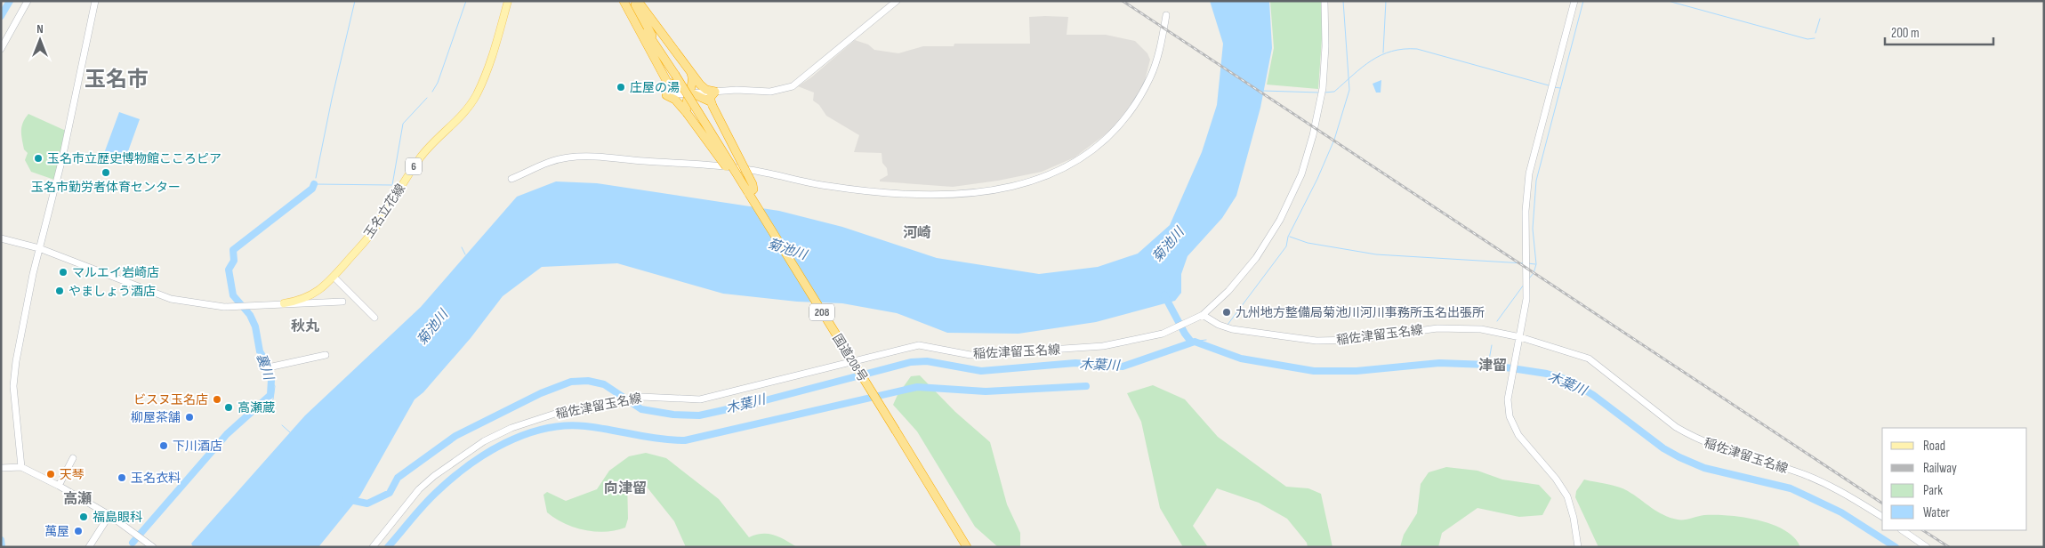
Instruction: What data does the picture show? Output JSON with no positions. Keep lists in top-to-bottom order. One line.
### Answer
{"streets":{"highway":["208","国道208号"],"main road":["6","玉名立花線","稲佐津留玉名線"]},"districts":["玉名市","河崎","秋丸","津留","向津留","高瀬"],"water":["菊池川","木葉川","裏川"],"places":["庄屋の湯","玉名市立歴史博物館こころピア","玉名市勤労者体育センター","マルエイ岩崎店","やましょう酒店","九州地方整備局菊池川河川事務所玉名出張所","ビスヌ玉名店","高瀬蔵","柳屋茶舗","下川酒店","天琴","玉名衣料","福島眼科","萬屋"],"legend":["Road","Railway","Park","Water"],"scale_bar":"200 m","north":"top"}
